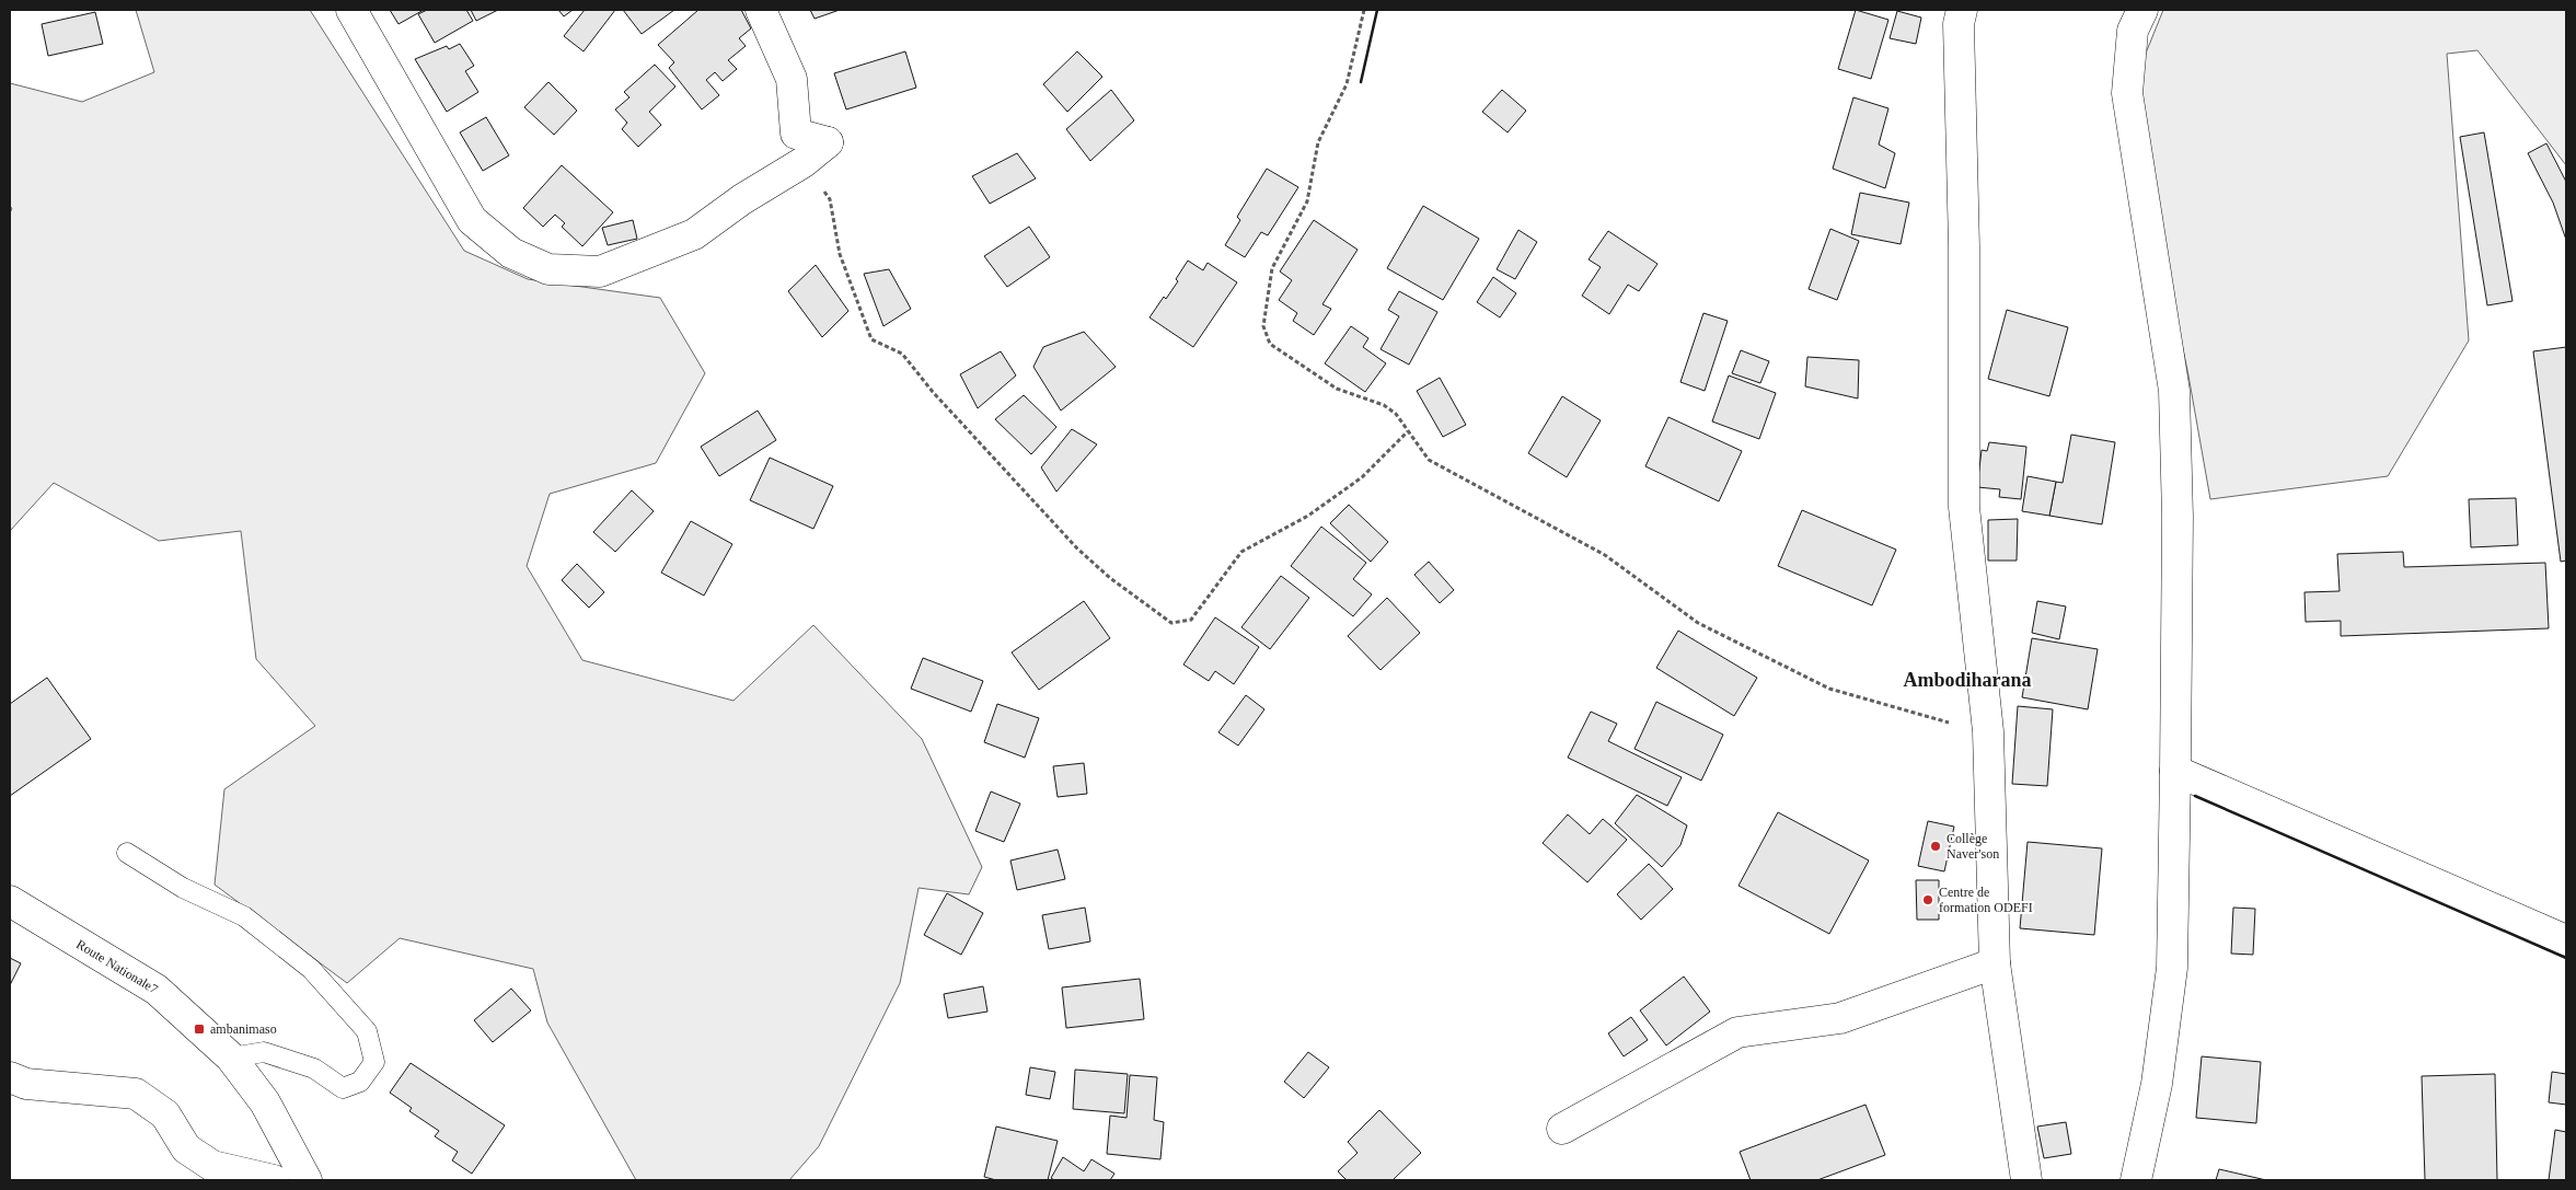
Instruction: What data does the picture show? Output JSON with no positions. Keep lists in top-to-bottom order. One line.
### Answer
{"streets":{"street":["Route Nationale7"]},"districts":["Ambodiharana"],"places":{"other":["Collège Naver'son","Centre de formation ODEFI"],"transit":["ambanimaso"]}}
